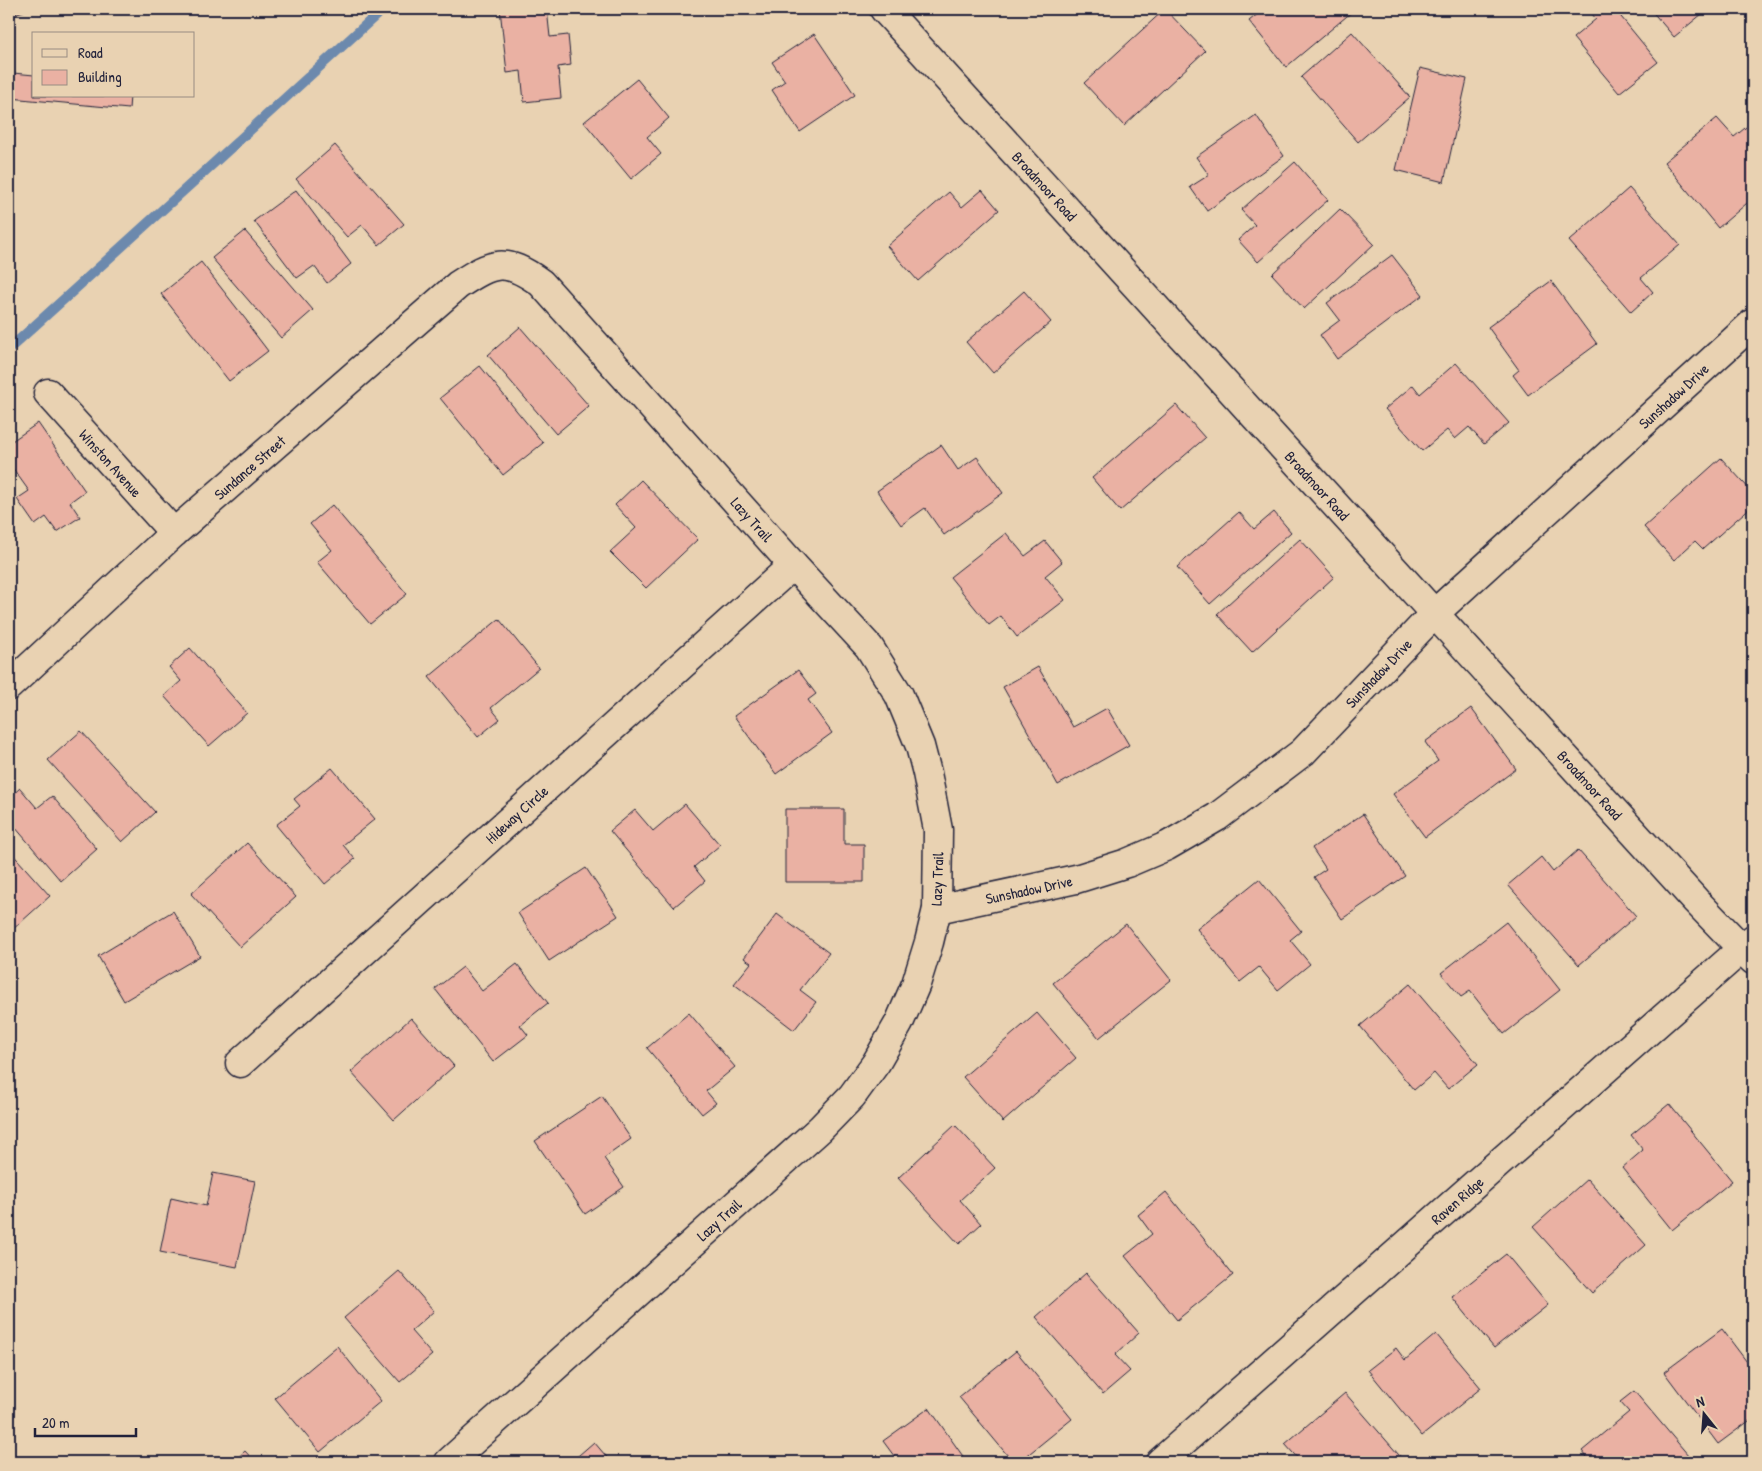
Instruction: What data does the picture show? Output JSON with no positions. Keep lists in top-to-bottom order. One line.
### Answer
{"streets":{"street":["Broadmoor Road","Sunshadow Drive","Winston Avenue","Sundance Street","Lazy Trail","Hideway Circle","Raven Ridge"]},"crossings":[["Broadmoor Road","Sunshadow Drive"],["Broadmoor Road","Raven Ridge"],["Sunshadow Drive","Lazy Trail"],["Winston Avenue","Sundance Street"],["Sundance Street","Lazy Trail"],["Lazy Trail","Hideway Circle"]],"legend":["Road","Building"],"scale_bar":"20 m","north":"top"}
